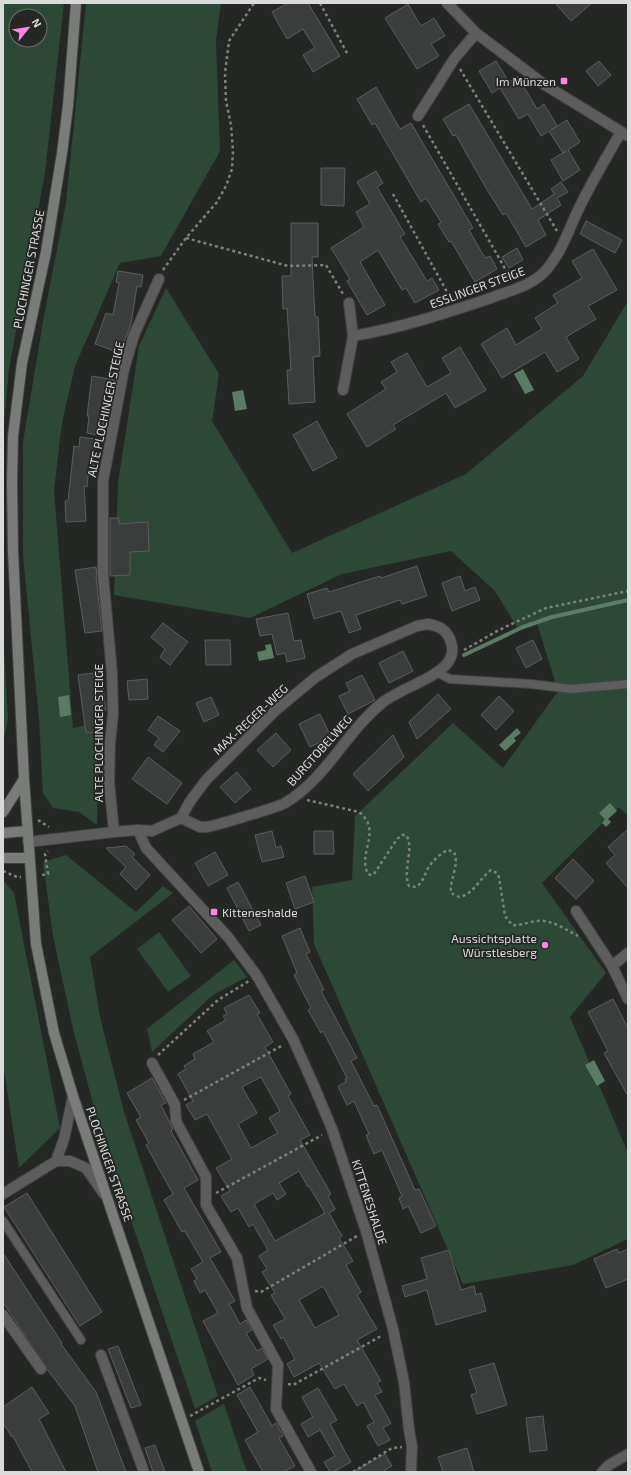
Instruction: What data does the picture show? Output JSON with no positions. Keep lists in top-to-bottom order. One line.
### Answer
{"streets":{"main road":["PLOCHINGER STRASSE"],"street":["ESSLINGER STEIGE","ALTE PLOCHINGER STEIGE","MAX-REGER-WEG","BURGTOBELWEG","KITTENESHALDE"]},"crossings":[["MAX-REGER-WEG","BURGTOBELWEG"]],"places":{"transit":["Im Münzen","Kitteneshalde"],"other":["Aussichtsplatte Würstlesberg"]},"north":"top right"}
